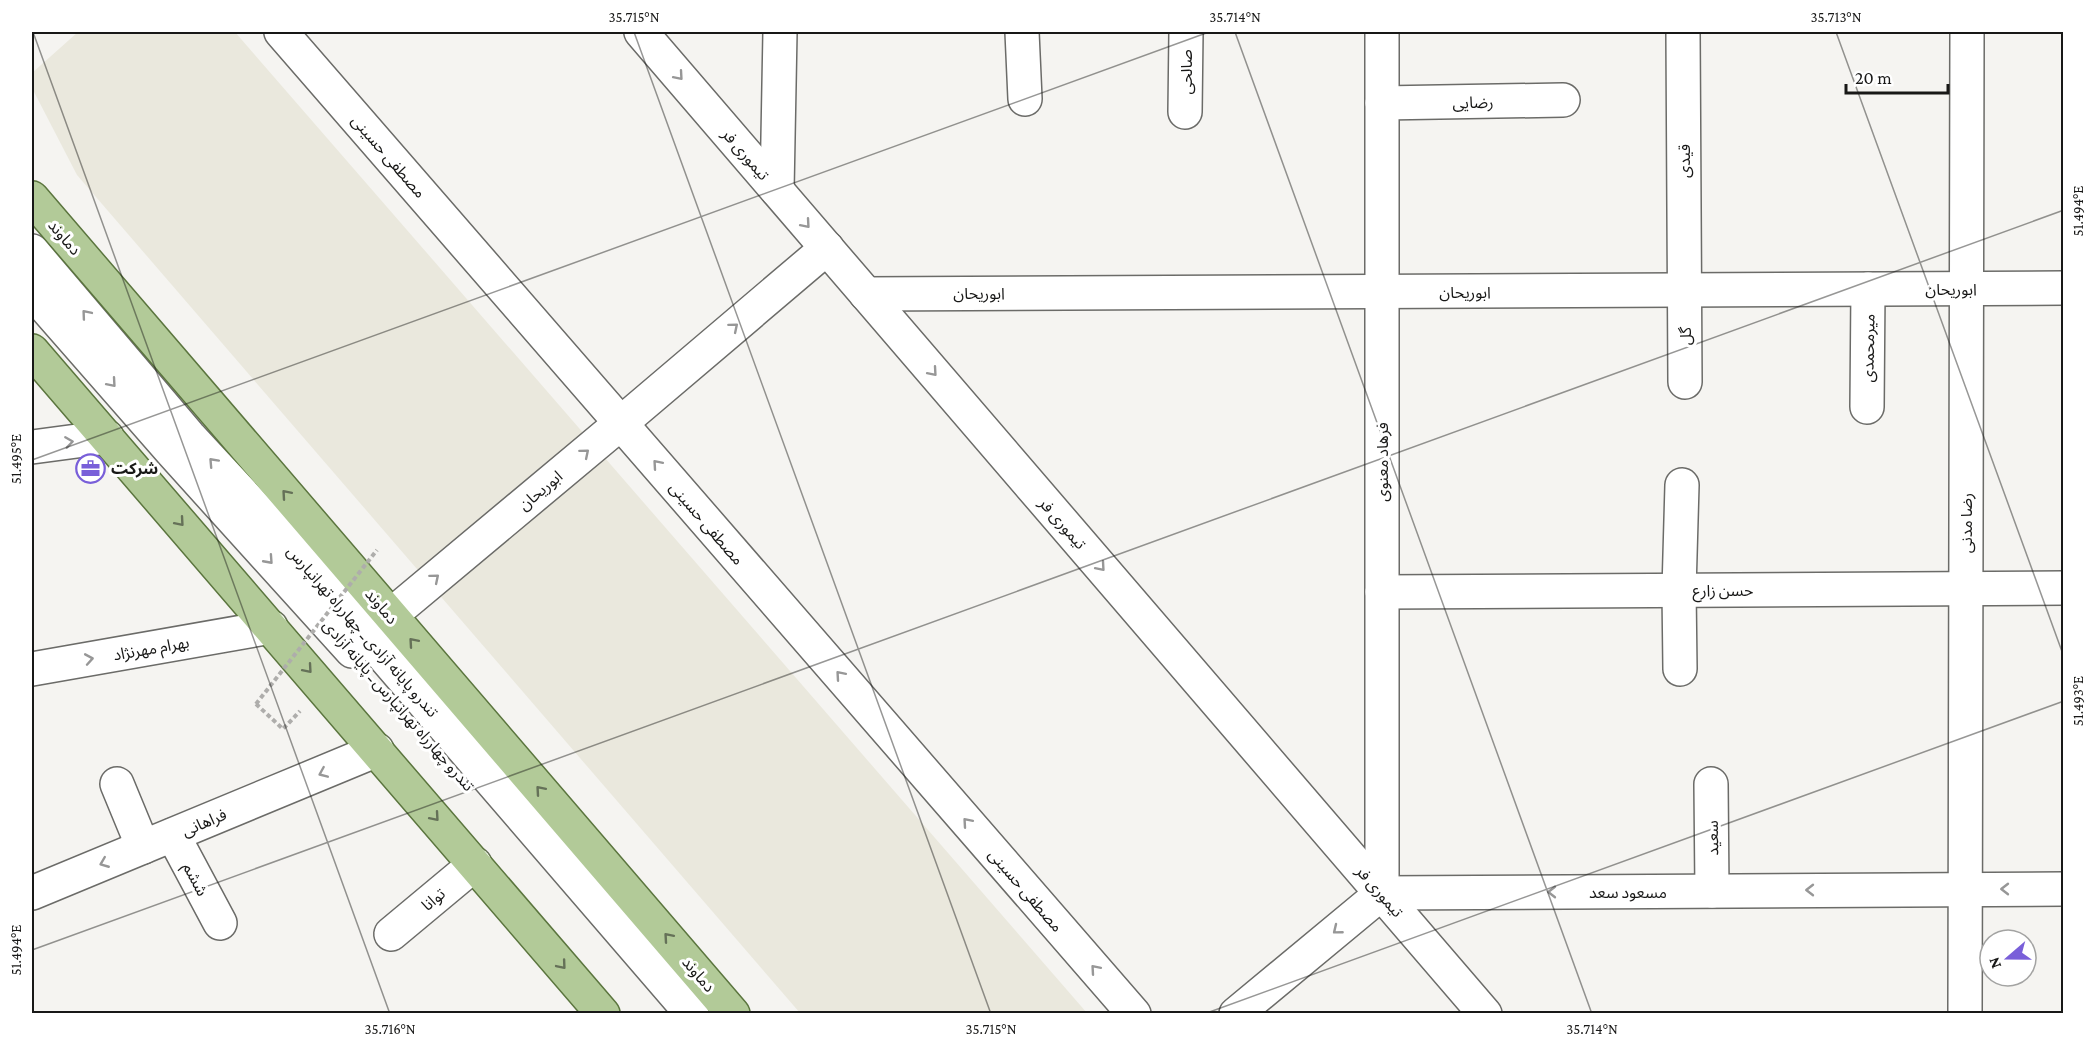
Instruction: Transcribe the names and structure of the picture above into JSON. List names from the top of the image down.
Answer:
{
  "streets": {
    "main road": ["دماوند"],
    "street": [
      "صالحی",
      "رضایی",
      "تیموری فر",
      "مصطفی حسینی",
      "قیدی",
      "ابوریحان",
      "گل",
      "میرمحمدی",
      "فرهاد معنوی",
      "رضا مدنی",
      "حسن زارع",
      "تندرو پایانه آزادی ـ چهارراه تهرانپارس",
      "بهرام مهرنژاد",
      "تندرو چهارراه تهرانپارس ـ پایانه آزادی",
      "فراهانی",
      "سعید",
      "ششم",
      "مسعود سعد",
      "توانا"
    ]
  },
  "crossings": [
    ["رضایی", "فرهاد معنوی"],
    ["تیموری فر", "ابوریحان"],
    ["تیموری فر", "فرهاد معنوی"],
    ["تیموری فر", "مسعود سعد"],
    ["مصطفی حسینی", "ابوریحان"],
    ["قیدی", "ابوریحان"],
    ["قیدی", "گل"],
    ["دماوند", "ابوریحان"],
    ["ابوریحان", "گل"],
    ["ابوریحان", "میرمحمدی"],
    ["ابوریحان", "فرهاد معنوی"],
    ["ابوریحان", "رضا مدنی"],
    ["فرهاد معنوی", "حسن زارع"],
    ["فرهاد معنوی", "مسعود سعد"],
    ["رضا مدنی", "حسن زارع"],
    ["رضا مدنی", "مسعود سعد"],
    ["فراهانی", "ششم"],
    ["سعید", "مسعود سعد"]
  ],
  "one_way": [
    "تیموری فر",
    "مصطفی حسینی",
    "تندرو پایانه آزادی ـ چهارراه تهرانپارس",
    "تندرو چهارراه تهرانپارس ـ پایانه آزادی",
    "فراهانی",
    "مسعود سعد"
  ],
  "places": {
    "office": ["شرکت"]
  },
  "scale_bar": "20 m",
  "north": "left",
  "coordinates": [
    "35.715°N",
    "35.714°N",
    "35.713°N",
    "51.494°E",
    "51.495°E",
    "51.493°E",
    "35.716°N"
  ]
}
